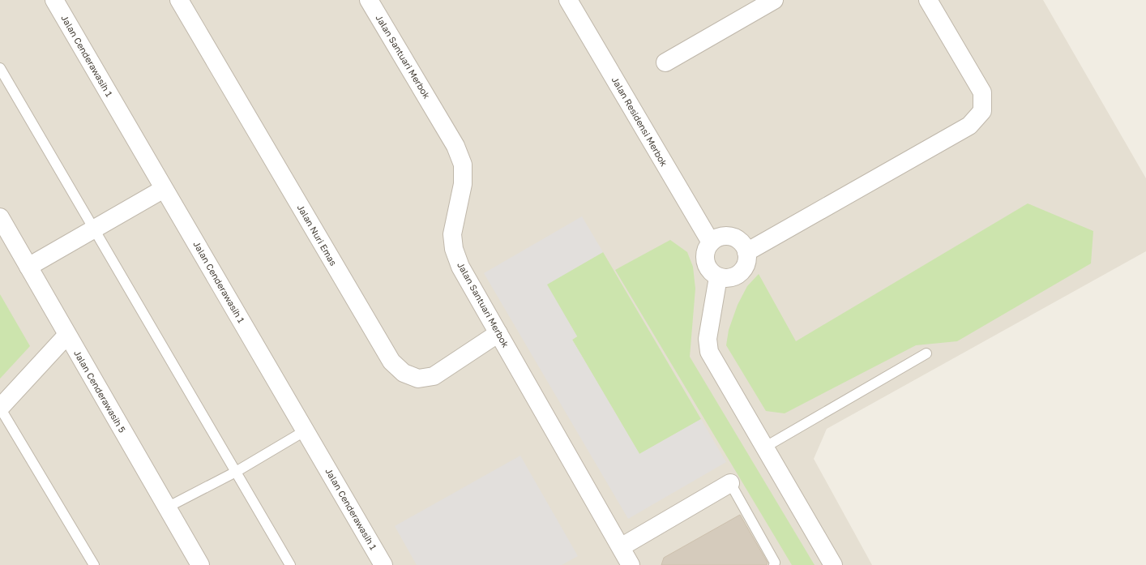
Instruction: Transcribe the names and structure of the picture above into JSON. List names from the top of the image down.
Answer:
{
  "streets": {
    "street": [
      "Jalan Cenderawasih 1",
      "Jalan Santuari Merbok",
      "Jalan Residensi Merbok",
      "Jalan Nuri Emas",
      "Jalan Cenderawasih 5"
    ]
  },
  "crossings": [
    ["Jalan Santuari Merbok", "Jalan Nuri Emas"]
  ]
}
